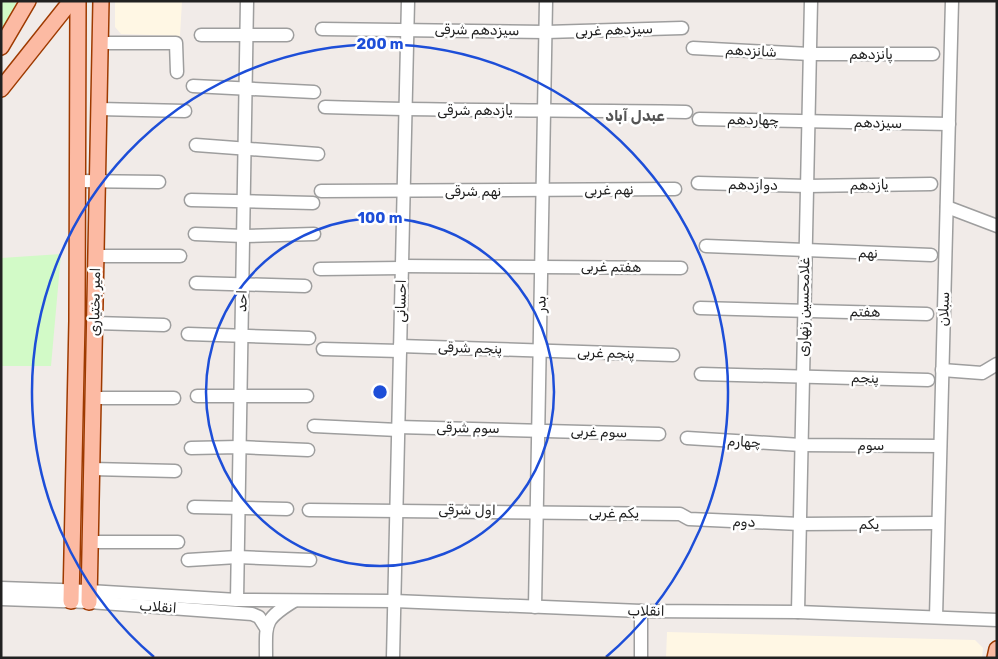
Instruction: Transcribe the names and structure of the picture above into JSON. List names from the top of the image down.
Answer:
{
  "streets": {
    "main road": ["امیر بختیاری"],
    "street": [
      "سیزدهم شرقی",
      "سیزدهم غربی",
      "شانزدهم",
      "پانزدهم",
      "یازدهم شرقی",
      "چهاردهم",
      "سیزدهم",
      "دوازدهم",
      "یازدهم",
      "نهم غربی",
      "نهم شرقی",
      "نهم",
      "هفتم غربی",
      "احد",
      "احسانی",
      "بدر",
      "غلامحسین زنهاری",
      "سبلان",
      "هفتم",
      "پنجم شرقی",
      "پنجم غربی",
      "پنجم",
      "سوم شرقی",
      "سوم غربی",
      "چهارم",
      "سوم",
      "اول شرقی",
      "یکم غربی",
      "دوم",
      "یکم",
      "انقلاب"
    ]
  },
  "crossings": [
    ["سیزدهم شرقی", "سیزدهم غربی"],
    ["سیزدهم شرقی", "احسانی"],
    ["سیزدهم شرقی", "بدر"],
    ["سیزدهم غربی", "بدر"],
    ["شانزدهم", "پانزدهم"],
    ["شانزدهم", "غلامحسین زنهاری"],
    ["پانزدهم", "غلامحسین زنهاری"],
    ["یازدهم شرقی", "احسانی"],
    ["یازدهم شرقی", "بدر"],
    ["چهاردهم", "سیزدهم"],
    ["چهاردهم", "غلامحسین زنهاری"],
    ["سیزدهم", "غلامحسین زنهاری"],
    ["سیزدهم", "سبلان"],
    ["دوازدهم", "یازدهم"],
    ["دوازدهم", "غلامحسین زنهاری"],
    ["یازدهم", "غلامحسین زنهاری"],
    ["نهم غربی", "نهم شرقی"],
    ["نهم غربی", "بدر"],
    ["نهم شرقی", "احسانی"],
    ["نهم شرقی", "بدر"],
    ["نهم", "غلامحسین زنهاری"],
    ["هفتم غربی", "احسانی"],
    ["هفتم غربی", "بدر"],
    ["احد", "انقلاب"],
    ["احسانی", "پنجم شرقی"],
    ["احسانی", "سوم شرقی"],
    ["احسانی", "اول شرقی"],
    ["احسانی", "انقلاب"],
    ["امیر بختیاری", "انقلاب"],
    ["بدر", "پنجم شرقی"],
    ["بدر", "پنجم غربی"],
    ["بدر", "سوم شرقی"],
    ["بدر", "سوم غربی"],
    ["بدر", "اول شرقی"],
    ["بدر", "یکم غربی"],
    ["بدر", "انقلاب"],
    ["غلامحسین زنهاری", "هفتم"],
    ["غلامحسین زنهاری", "پنجم"],
    ["غلامحسین زنهاری", "چهارم"],
    ["غلامحسین زنهاری", "سوم"],
    ["غلامحسین زنهاری", "دوم"],
    ["غلامحسین زنهاری", "یکم"],
    ["غلامحسین زنهاری", "انقلاب"],
    ["سبلان", "سوم"],
    ["سبلان", "یکم"],
    ["سبلان", "انقلاب"],
    ["پنجم شرقی", "پنجم غربی"],
    ["سوم شرقی", "سوم غربی"],
    ["چهارم", "سوم"],
    ["اول شرقی", "یکم غربی"],
    ["یکم غربی", "دوم"],
    ["دوم", "یکم"]
  ],
  "districts": ["عبدل آباد"],
  "rings": ["200 m", "100 m"]
}
